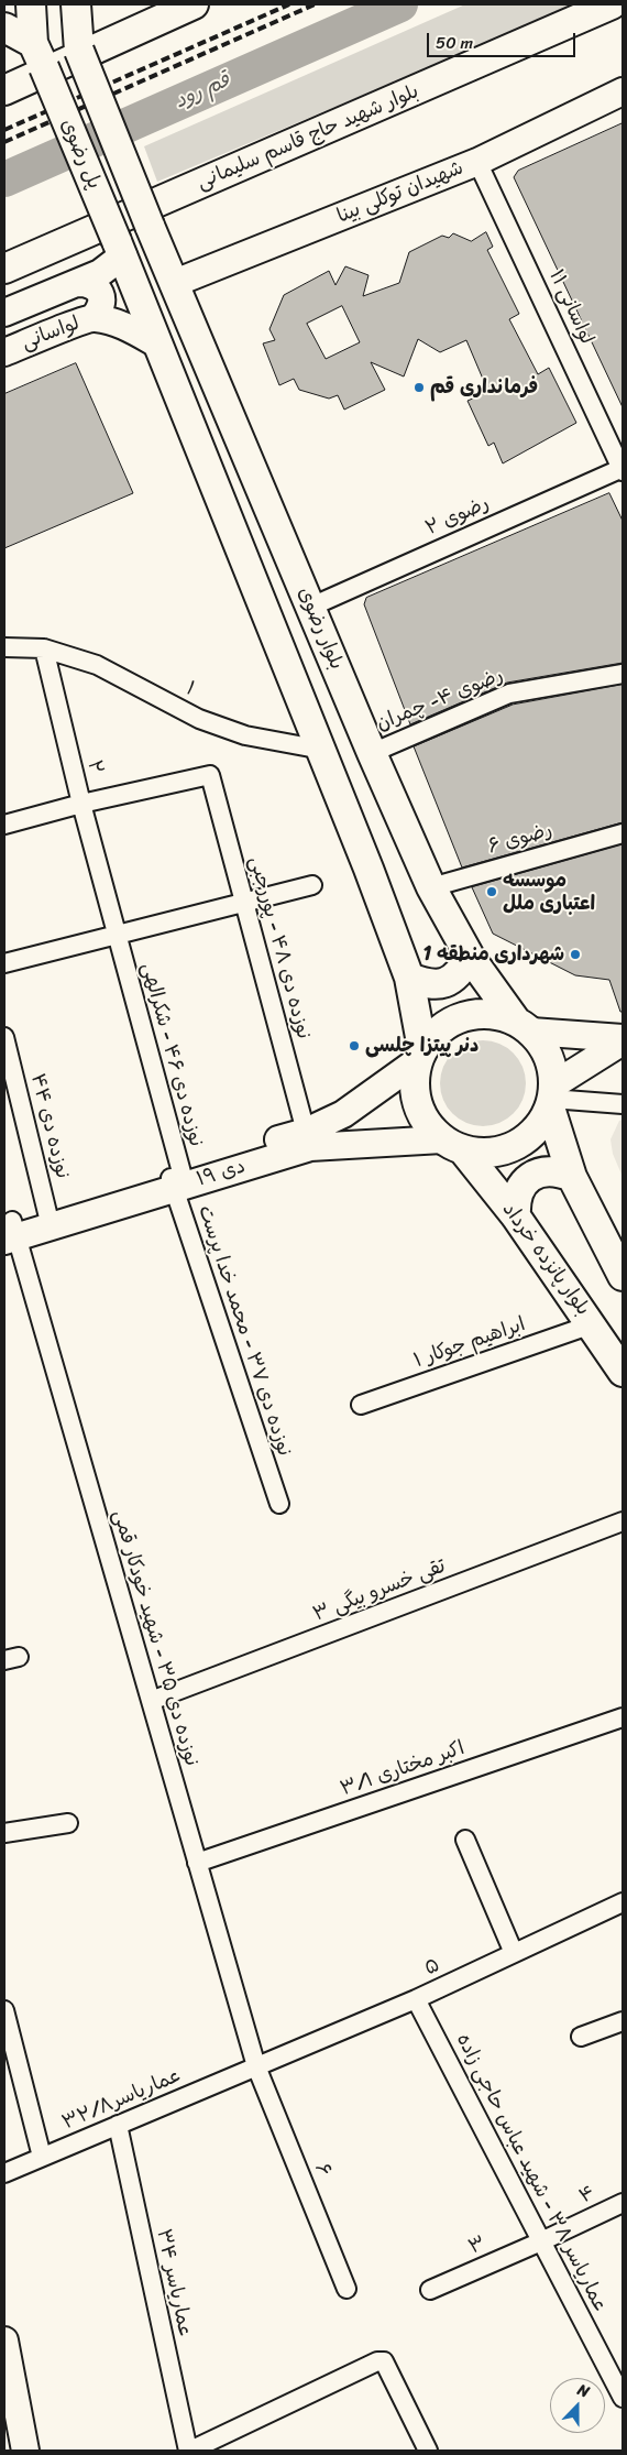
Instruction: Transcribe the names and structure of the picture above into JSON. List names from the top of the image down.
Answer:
{
  "streets": {
    "main road": [
      "بلوار شهید حاج قاسم سلیمانی",
      "پل رضوی",
      "شهیدان توکلی بینا",
      "لواسانی",
      "بلوار رضوی",
      "۱۹ دی",
      "بلوار پانزده خرداد"
    ],
    "street": [
      "لواسانی ۱۱",
      "رضوی ۲",
      "۱",
      "رضوی ۴- چمران",
      "۲",
      "رضوی ۶",
      "نوزده دی ۴۸ - پوررجبی",
      "نوزده دی ۴۶ - شکرالهی",
      "نوزده دی ۴۴",
      "نوزده دی ۳۷ - محمد خدا پرست",
      "۱ ابراهیم جوکار",
      "۳ تقی خسرو بیگی",
      "نوزده دی ۳۵ - شهید خودکار قمی",
      "۳/۱ اکبر مختاری",
      "۵",
      "عماریاسر۳۲/۸",
      "۶",
      "عماریاسر ۳۸ - شهید عباس حاجی زاده",
      "۴",
      "۳",
      "عماریاسر ۳۴"
    ]
  },
  "crossings": [
    ["پل رضوی", "لواسانی"],
    ["پل رضوی", "بلوار رضوی"],
    ["شهیدان توکلی بینا", "لواسانی ۱۱"],
    ["شهیدان توکلی بینا", "بلوار رضوی"],
    ["لواسانی ۱۱", "رضوی ۲"],
    ["رضوی ۲", "بلوار رضوی"],
    ["بلوار رضوی", "رضوی ۴- چمران"],
    ["بلوار رضوی", "رضوی ۶"],
    ["بلوار رضوی", "۱۹ دی"],
    ["بلوار رضوی", "بلوار پانزده خرداد"],
    ["۱", "۲"],
    ["۲", "نوزده دی ۴۸ - پوررجبی"],
    ["۲", "نوزده دی ۴۶ - شکرالهی"],
    ["نوزده دی ۴۸ - پوررجبی", "۱۹ دی"],
    ["نوزده دی ۴۶ - شکرالهی", "۱۹ دی"],
    ["نوزده دی ۴۶ - شکرالهی", "نوزده دی ۳۷ - محمد خدا پرست"],
    ["نوزده دی ۴۴", "۱۹ دی"],
    ["۱۹ دی", "بلوار پانزده خرداد"],
    ["۱۹ دی", "نوزده دی ۳۷ - محمد خدا پرست"],
    ["۱۹ دی", "نوزده دی ۳۵ - شهید خودکار قمی"],
    ["بلوار پانزده خرداد", "۱ ابراهیم جوکار"],
    ["۳ تقی خسرو بیگی", "نوزده دی ۳۵ - شهید خودکار قمی"],
    ["نوزده دی ۳۵ - شهید خودکار قمی", "۳/۱ اکبر مختاری"],
    ["نوزده دی ۳۵ - شهید خودکار قمی", "۵"],
    ["نوزده دی ۳۵ - شهید خودکار قمی", "عماریاسر۳۲/۸"],
    ["نوزده دی ۳۵ - شهید خودکار قمی", "۶"],
    ["۵", "عماریاسر۳۲/۸"],
    ["۵", "۶"],
    ["۵", "عماریاسر ۳۸ - شهید عباس حاجی زاده"],
    ["عماریاسر۳۲/۸", "۶"],
    ["عماریاسر۳۲/۸", "عماریاسر ۳۴"],
    ["عماریاسر ۳۸ - شهید عباس حاجی زاده", "۴"],
    ["عماریاسر ۳۸ - شهید عباس حاجی زاده", "۳"],
    ["۴", "۳"]
  ],
  "water": ["قم رود"],
  "places": [
    "فرمانداری قم",
    "موسسه اعتباری ملل",
    "شهرداری منطقه 1",
    "دنر پیتزا چلسی"
  ],
  "scale_bar": "50 m",
  "north": "top"
}
